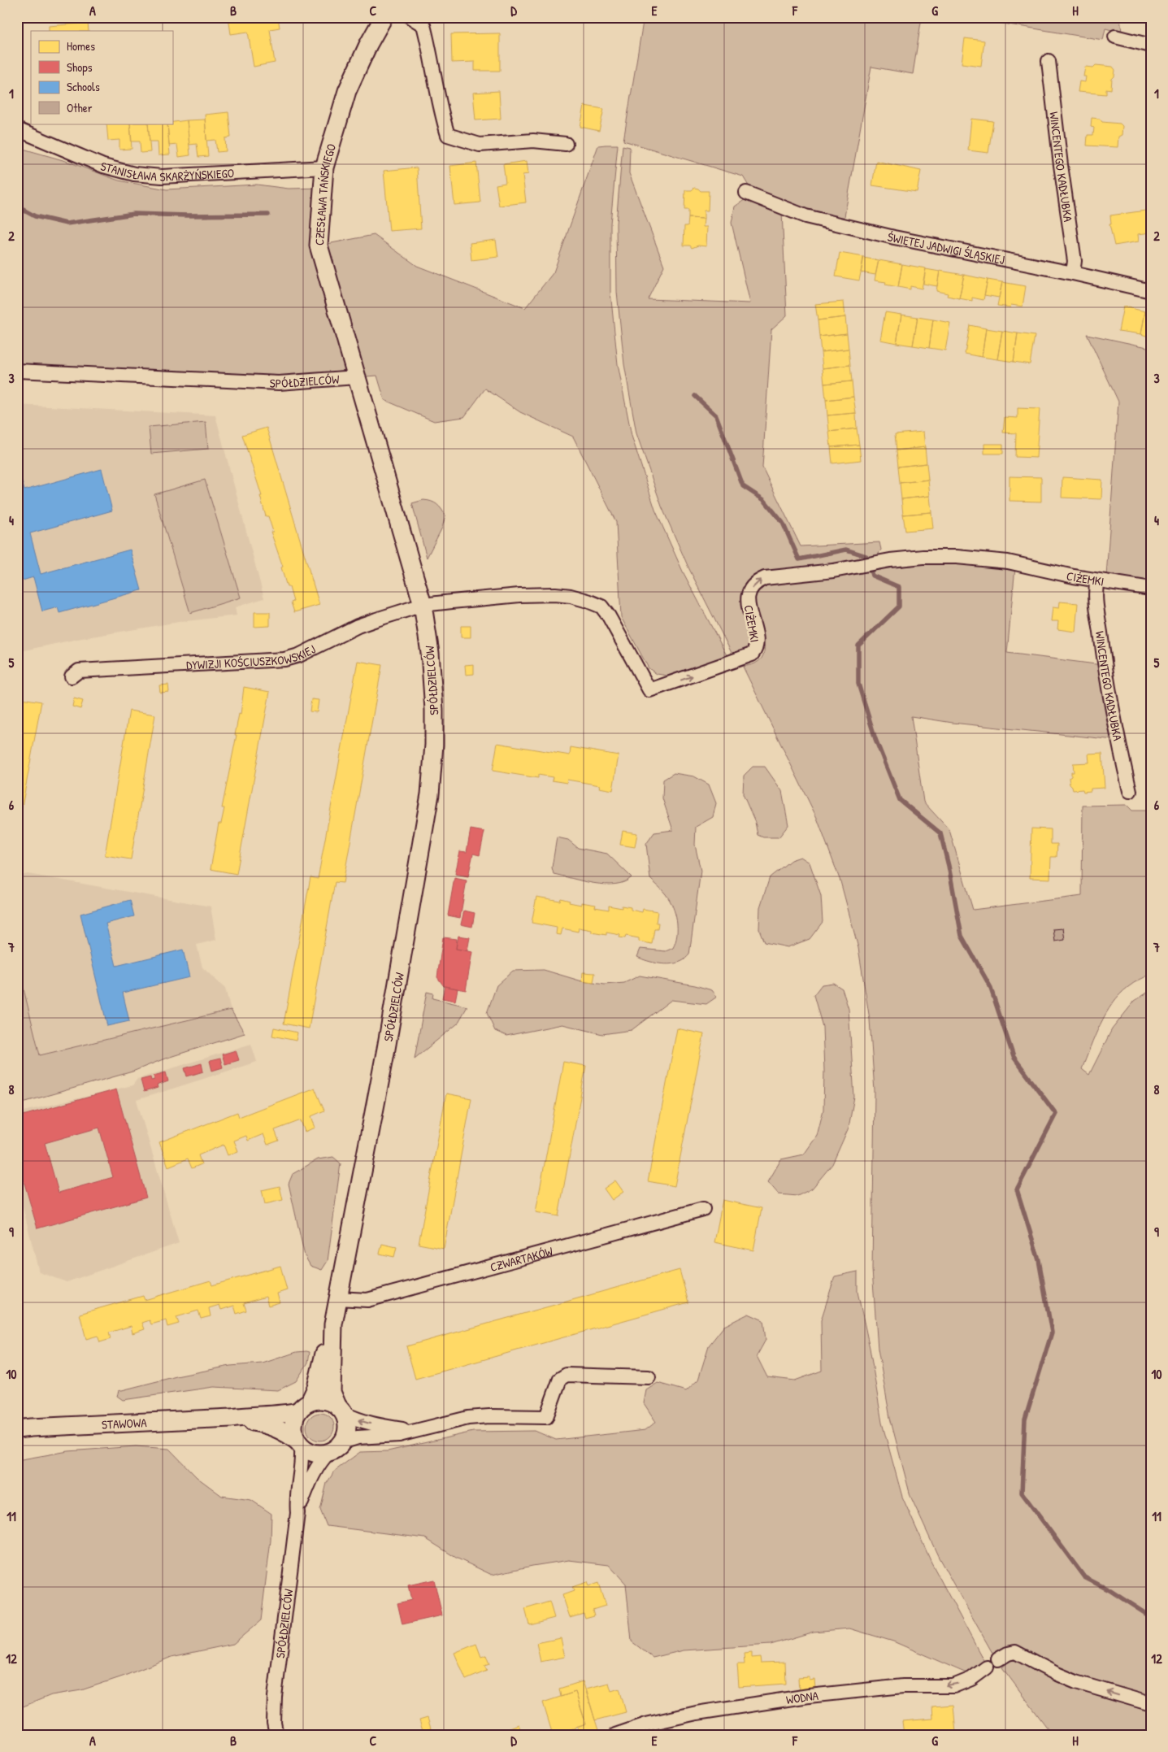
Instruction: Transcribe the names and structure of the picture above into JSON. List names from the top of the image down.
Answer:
{
  "streets": {
    "street": [
      "STANISŁAWA SKARŻYŃSKIEGO",
      "WINCENTEGO KADŁUBKA",
      "CZESŁAWA TAŃSKIEGO",
      "ŚWIĘTEJ JADWIGI ŚLĄSKIEJ",
      "SPÓŁDZIELCÓW",
      "CIŻEMKI",
      "DYWIZJI KOŚCIUSZKOWSKIEJ",
      "CZWARTAKÓW",
      "STAWOWA",
      "WODNA"
    ]
  },
  "crossings": [
    ["STANISŁAWA SKARŻYŃSKIEGO", "CZESŁAWA TAŃSKIEGO"],
    ["WINCENTEGO KADŁUBKA", "ŚWIĘTEJ JADWIGI ŚLĄSKIEJ"],
    ["WINCENTEGO KADŁUBKA", "CIŻEMKI"],
    ["CZESŁAWA TAŃSKIEGO", "SPÓŁDZIELCÓW"],
    ["SPÓŁDZIELCÓW", "CIŻEMKI"],
    ["SPÓŁDZIELCÓW", "DYWIZJI KOŚCIUSZKOWSKIEJ"],
    ["SPÓŁDZIELCÓW", "CZWARTAKÓW"],
    ["SPÓŁDZIELCÓW", "STAWOWA"],
    ["CIŻEMKI", "DYWIZJI KOŚCIUSZKOWSKIEJ"]
  ],
  "one_way": ["CIŻEMKI", "WODNA"],
  "legend": [
    "Homes",
    "Shops",
    "Schools",
    "Other"
  ],
  "grid": {
    "columns": [
      "A",
      "B",
      "C",
      "D",
      "E",
      "F",
      "G",
      "H"
    ],
    "rows": [
      "1",
      "2",
      "3",
      "4",
      "5",
      "6",
      "7",
      "8",
      "9",
      "10",
      "11",
      "12"
    ]
  }
}
